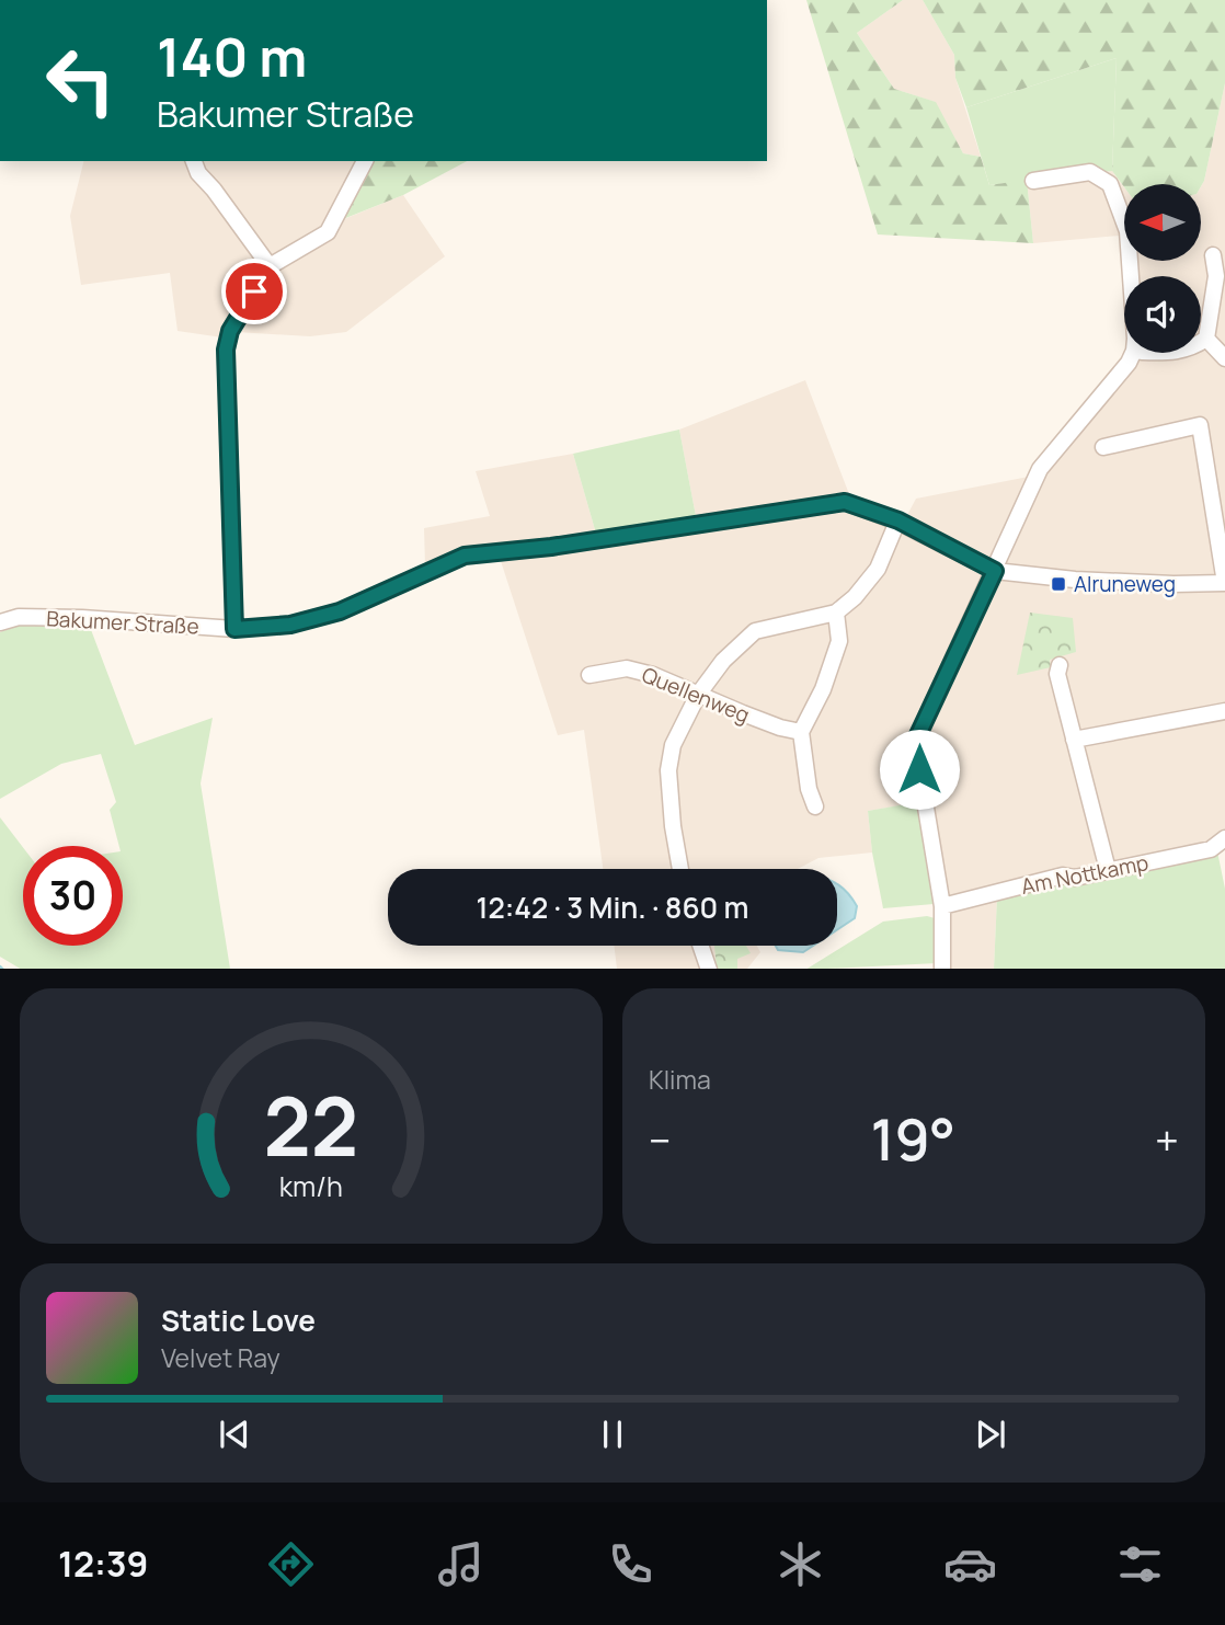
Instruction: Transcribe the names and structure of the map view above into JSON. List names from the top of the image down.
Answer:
{
  "streets": {
    "street": ["Bakumer Straße", "Quellenweg", "Am Nottkamp"]
  },
  "places": {
    "transit": ["Alruneweg"]
  },
  "north": "left",
  "page": {
    "turn": ["140 m", "Bakumer Straße"],
    "limit": "30",
    "trip": "12:42 · 3 Min. · 860 m",
    "tile": "Klima",
    "heat": ["−", "19°", "+"],
    "song": ["Static Love", "Velvet Ray"],
    "tabs": "12:39",
    "gauge": ["22", "km/h"]
  }
}
